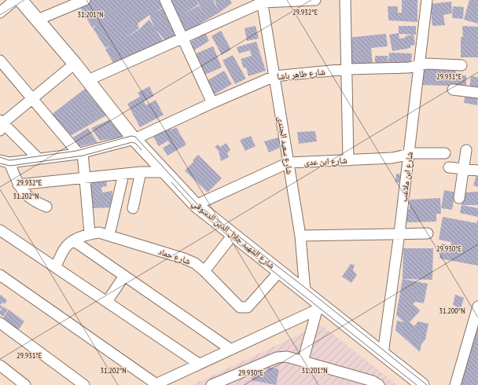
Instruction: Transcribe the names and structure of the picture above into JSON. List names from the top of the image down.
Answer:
{
  "streets": {
    "main road": ["شارع الشهيد جلال الدين الدسوقي"],
    "street": [
      "شارع طاهر باشا",
      "شارع سعيد الجندى",
      "شارع ابن عدى",
      "شارع ابن ملاعب",
      "شارع حماد"
    ]
  },
  "crossings": [
    ["شارع طاهر باشا", "شارع سعيد الجندى"],
    ["شارع طاهر باشا", "شارع ابن ملاعب"],
    ["شارع طاهر باشا", "شارع الشهيد جلال الدين الدسوقي"],
    ["شارع سعيد الجندى", "شارع ابن عدى"],
    ["شارع سعيد الجندى", "شارع الشهيد جلال الدين الدسوقي"],
    ["شارع ابن عدى", "شارع ابن ملاعب"],
    ["شارع ابن عدى", "شارع الشهيد جلال الدين الدسوقي"],
    ["شارع ابن ملاعب", "شارع الشهيد جلال الدين الدسوقي"],
    ["شارع الشهيد جلال الدين الدسوقي", "شارع حماد"]
  ],
  "coordinates": [
    "29.932°E",
    "31.201°N",
    "29.931°E",
    "31.202°N",
    "29.930°E",
    "31.200°N"
  ]
}
